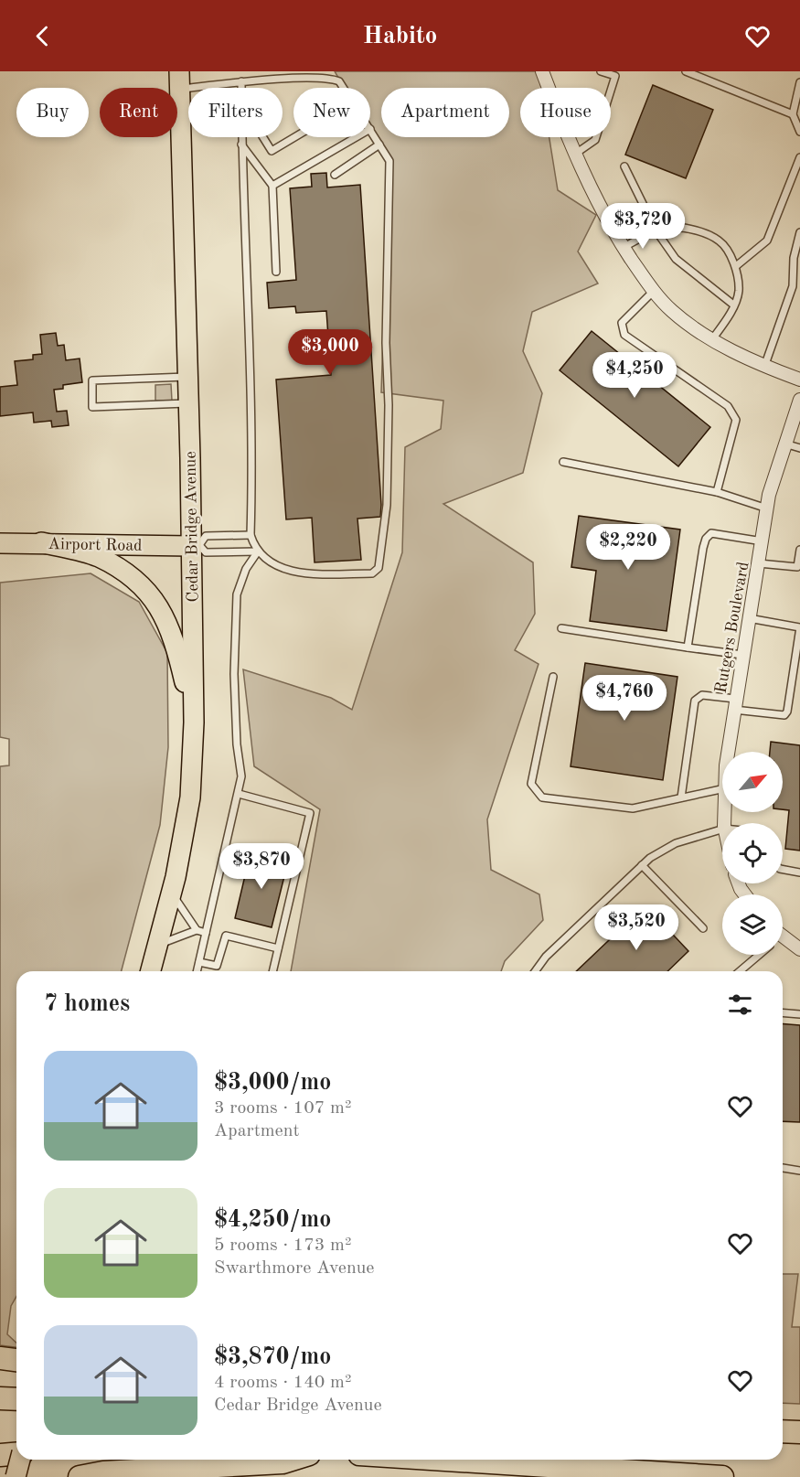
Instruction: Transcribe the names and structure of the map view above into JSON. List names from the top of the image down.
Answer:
{
  "streets": {
    "main road": ["Cedar Bridge Avenue", "Airport Road"],
    "street": ["Rutgers Boulevard"]
  },
  "crossings": [
    ["Cedar Bridge Avenue", "Airport Road"]
  ],
  "north": "top right",
  "page": {
    "header": "Habito",
    "chip": [
      "Buy",
      "Rent",
      "Filters",
      "New",
      "Apartment",
      "House"
    ],
    "price": [
      "$3,720",
      "$3,000",
      "$4,250",
      "$2,220",
      "$4,760",
      "$3,870",
      "$3,520"
    ],
    "heading": "7 homes",
    "list": [
      {
        "name": "$3,000/mo",
        "note": "3 rooms · 107 m² · Apartment"
      },
      {
        "name": "$4,250/mo",
        "note": "5 rooms · 173 m² · Swarthmore Avenue"
      },
      {
        "name": "$3,870/mo",
        "note": "4 rooms · 140 m² · Cedar Bridge Avenue"
      }
    ]
  }
}
